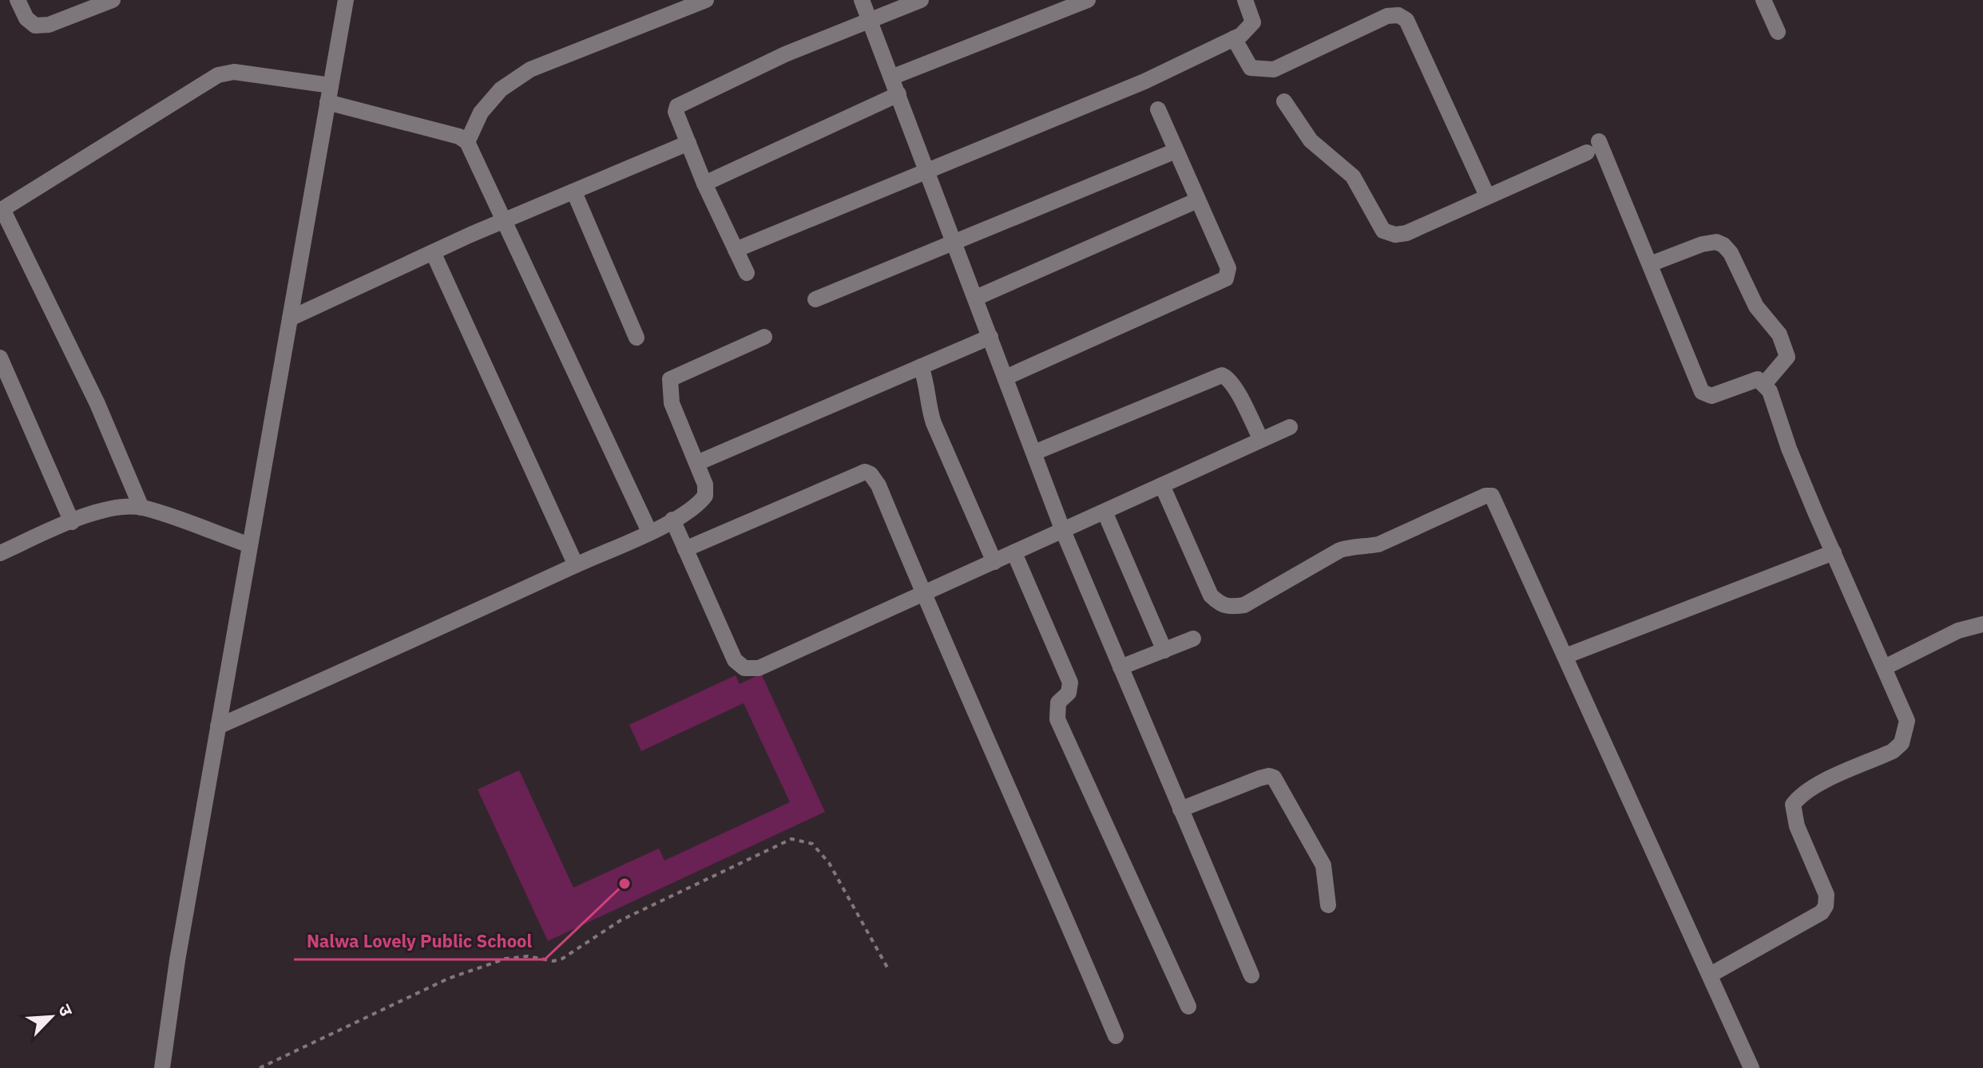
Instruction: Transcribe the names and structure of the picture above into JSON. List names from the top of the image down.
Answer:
{
  "places": ["Nalwa Lovely Public School"],
  "north": "top right"
}
